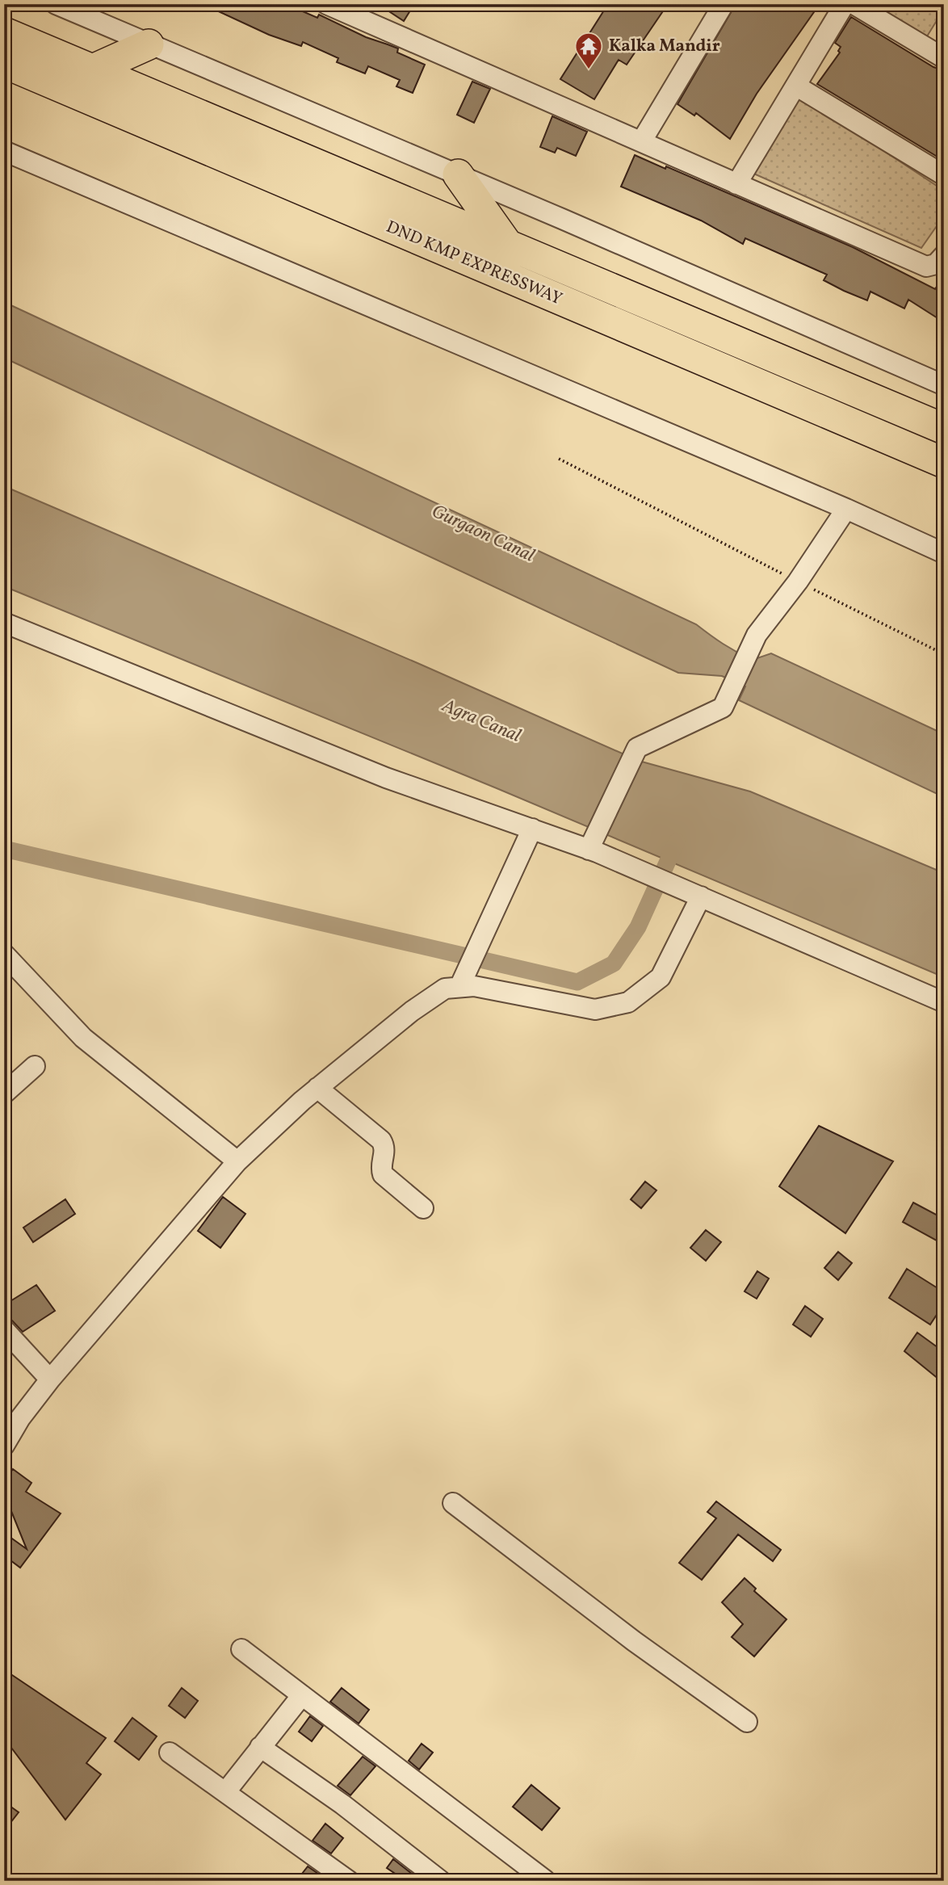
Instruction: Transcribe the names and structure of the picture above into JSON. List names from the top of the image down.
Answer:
{
  "streets": {
    "highway": ["DND KMP EXPRESSWAY"]
  },
  "water": ["Gurgaon Canal", "Agra Canal"],
  "places": {
    "temple": ["Kalka Mandir"]
  }
}
